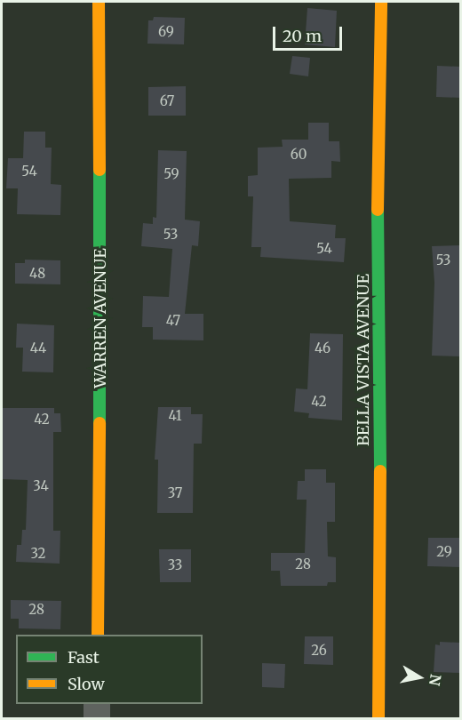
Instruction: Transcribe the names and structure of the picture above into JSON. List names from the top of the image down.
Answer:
{
  "streets": {
    "street": ["WARREN AVENUE", "BELLA VISTA AVENUE"]
  },
  "house_numbers": [
    "69",
    "67",
    "60",
    "54",
    "59",
    "53",
    "54",
    "53",
    "48",
    "47",
    "44",
    "46",
    "42",
    "41",
    "42",
    "34",
    "37",
    "29",
    "32",
    "28",
    "33",
    "28",
    "26"
  ],
  "legend": ["Fast", "Slow"],
  "scale_bar": "20 m",
  "north": "right"
}
